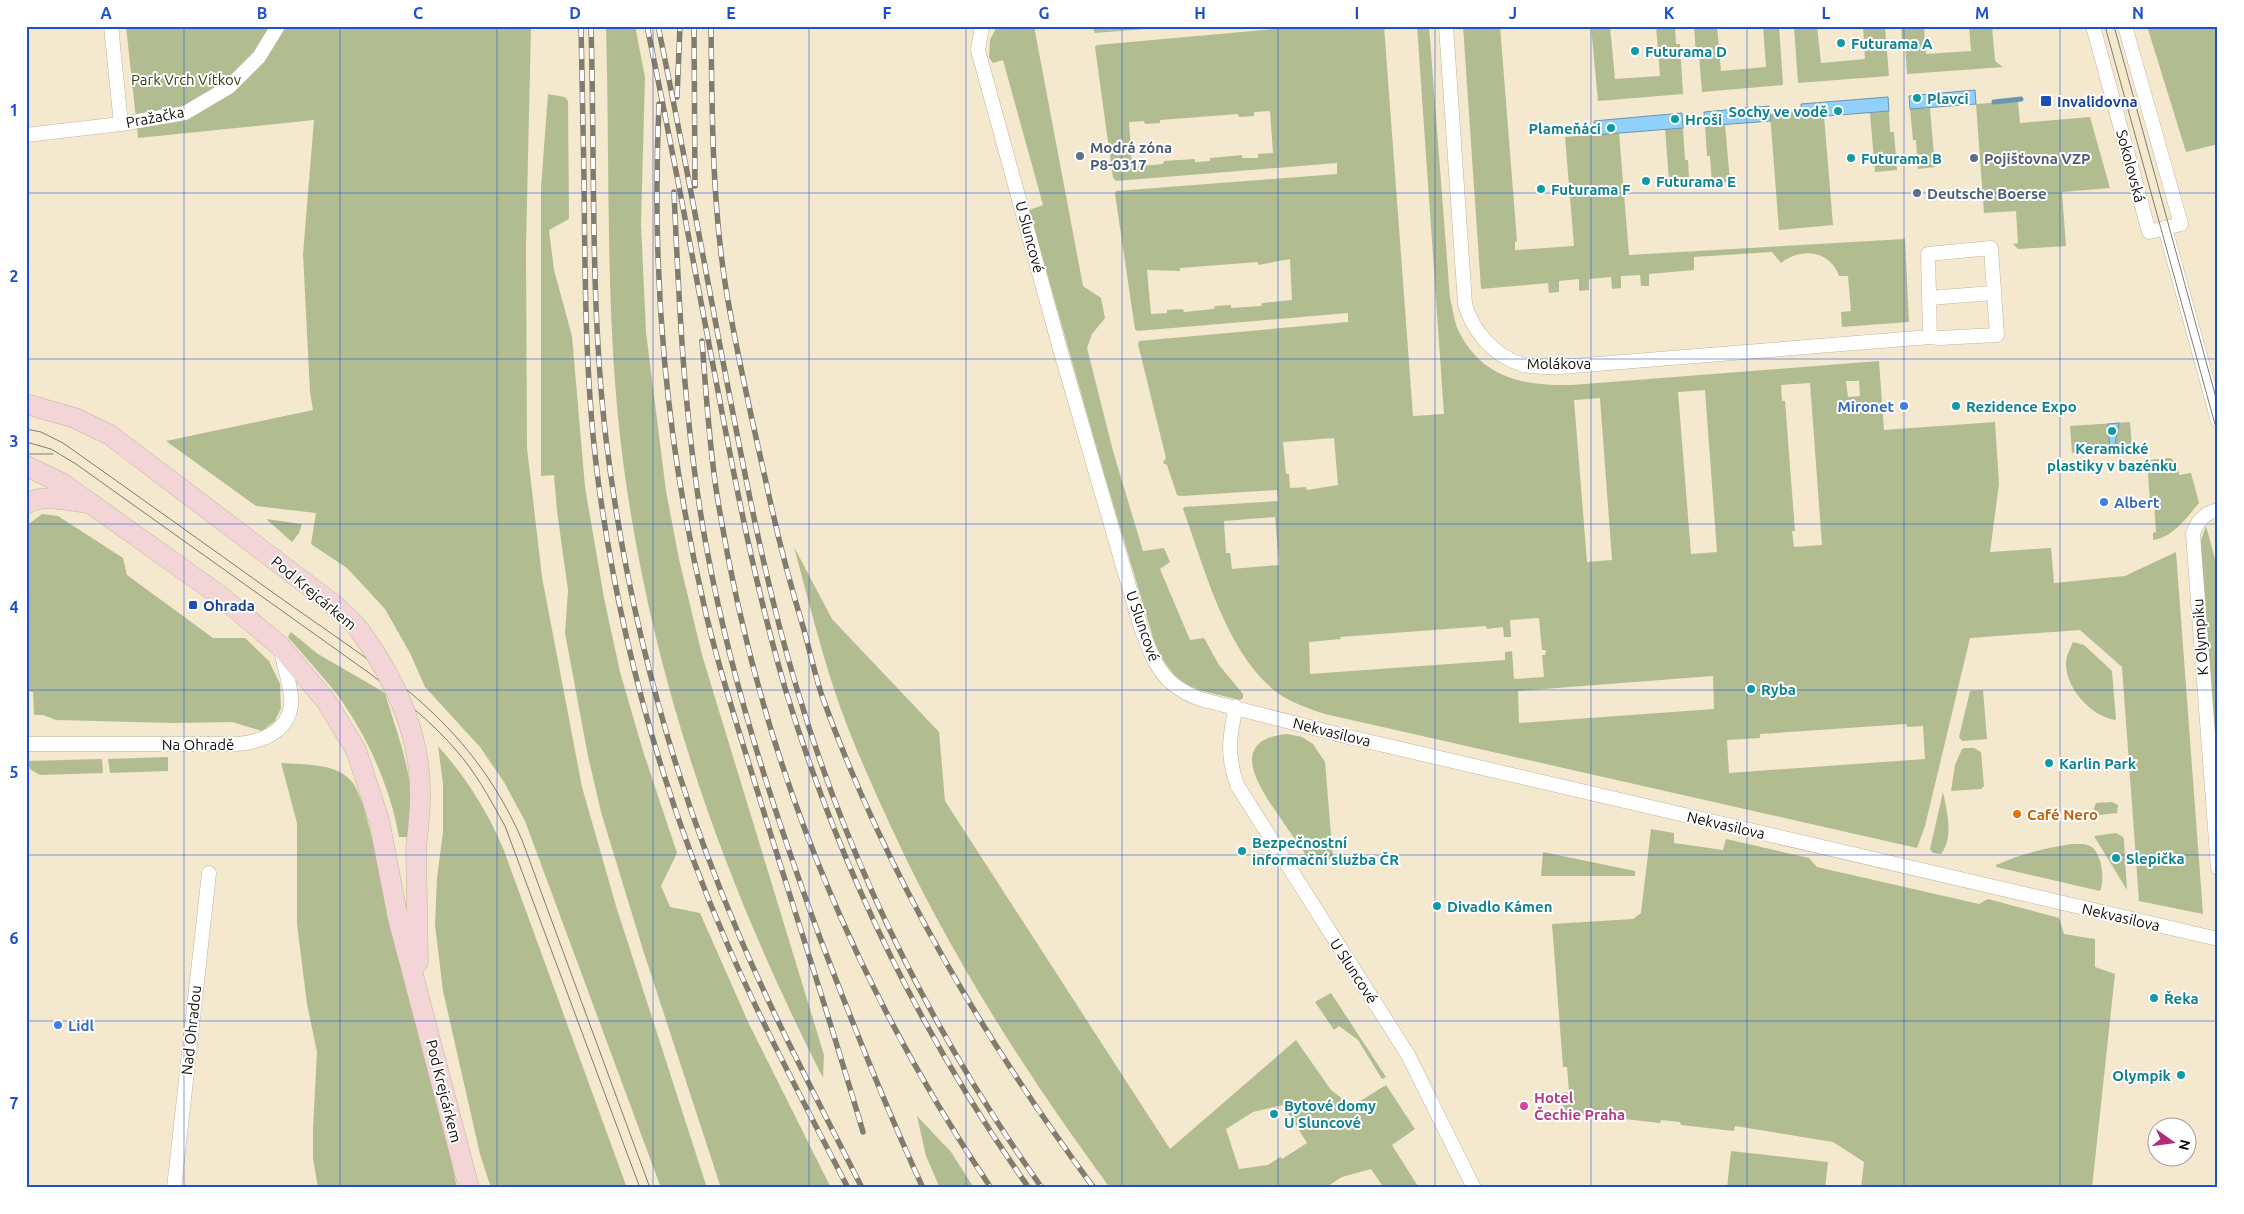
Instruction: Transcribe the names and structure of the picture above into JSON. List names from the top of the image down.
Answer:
{
  "streets": {
    "main road": ["Pod Krejcárkem"],
    "street": [
      "Pražačka",
      "Sokolovská",
      "U Sluncové",
      "Molákova",
      "K Olympiku",
      "Nekvasilova",
      "Na Ohradě",
      "Nad Ohradou"
    ]
  },
  "crossings": [
    ["U Sluncové", "Nekvasilova"],
    ["Pod Krejcárkem", "Na Ohradě"]
  ],
  "parks": ["Park Vrch Vítkov"],
  "places": {
    "other": [
      "Futurama A",
      "Futurama D",
      "Plavci",
      "Sochy ve vodě",
      "Hroši",
      "Plameňáci",
      "Modrá zóna P8-0317",
      "Futurama B",
      "Pojišťovna VZP",
      "Futurama E",
      "Futurama F",
      "Deutsche Boerse",
      "Mironet",
      "Rezidence Expo",
      "Keramické plastiky v bazénku",
      "Albert",
      "Ryba",
      "Karlin Park",
      "Café Nero",
      "Bezpečnostní informační služba ČR",
      "Slepička",
      "Divadlo Kámen",
      "Řeka",
      "Lidl",
      "Olympik",
      "Hotel Čechie Praha",
      "Bytové domy U Sluncové"
    ],
    "transit": ["Invalidovna", "Ohrada"]
  },
  "north": "right",
  "grid": {
    "columns": [
      "A",
      "B",
      "C",
      "D",
      "E",
      "F",
      "G",
      "H",
      "I",
      "J",
      "K",
      "L",
      "M",
      "N"
    ],
    "rows": [
      "1",
      "2",
      "3",
      "4",
      "5",
      "6",
      "7"
    ]
  }
}
